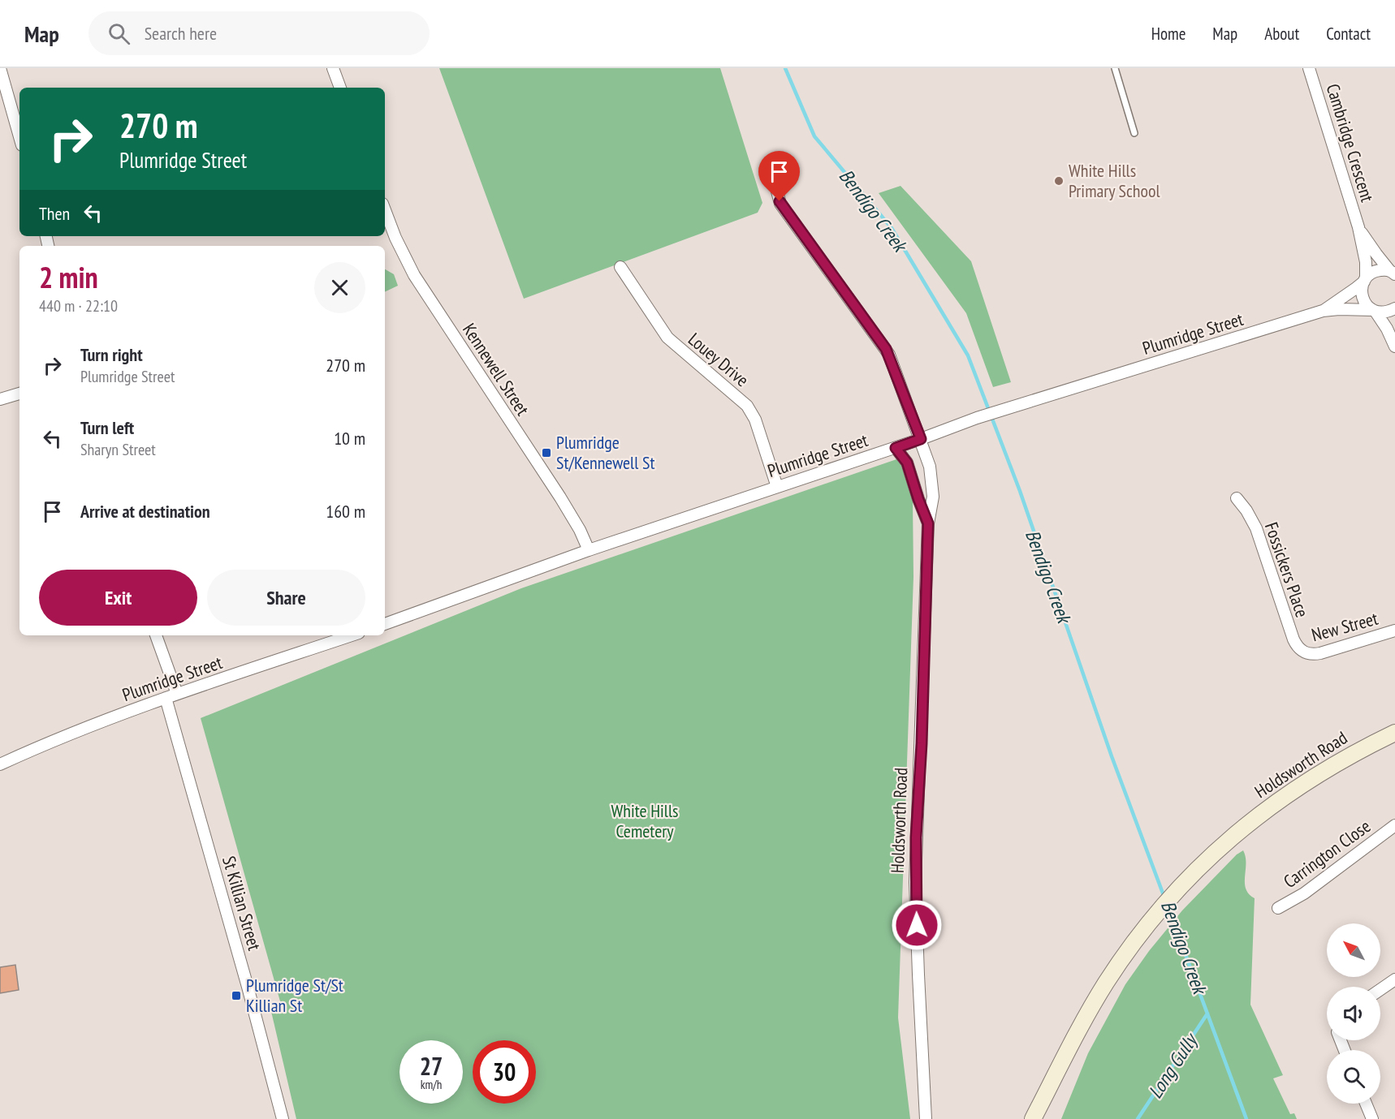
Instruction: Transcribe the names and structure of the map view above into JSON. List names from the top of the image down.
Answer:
{
  "streets": {
    "main road": ["Holdsworth Road"],
    "street": [
      "Cambridge Crescent",
      "Plumridge Street",
      "Louey Drive",
      "Kennewell Street",
      "Fossickers Place",
      "New Street",
      "Carrington Close",
      "St Killian Street"
    ]
  },
  "crossings": [
    ["Cambridge Crescent", "Plumridge Street"],
    ["Plumridge Street", "Louey Drive"],
    ["Plumridge Street", "Kennewell Street"],
    ["Plumridge Street", "Holdsworth Road"],
    ["Plumridge Street", "St Killian Street"],
    ["Fossickers Place", "New Street"]
  ],
  "water": ["Bendigo Creek", "Long Gully"],
  "parks": ["White Hills Cemetery"],
  "places": {
    "other": ["White Hills Primary School"],
    "transit": ["Plumridge St/Kennewell St", "Plumridge St/St Killian St"]
  },
  "north": "top left",
  "page": {
    "header": "Map",
    "search": "Search here",
    "nav": [
      "Home",
      "Map",
      "About",
      "Contact"
    ],
    "turn": ["270 m", "Plumridge Street"],
    "then": "Then",
    "heading": ["2 min", "440 m · 22:10"],
    "list": [
      {
        "name": "Turn right",
        "note": "Plumridge Street",
        "value": "270 m"
      },
      {
        "name": "Turn left",
        "note": "Sharyn Street",
        "value": "10 m"
      },
      {
        "name": "Arrive at destination",
        "value": "160 m"
      }
    ],
    "buttons": ["Exit", "Share"],
    "speed": "27 km/h",
    "limit": "30"
  }
}
